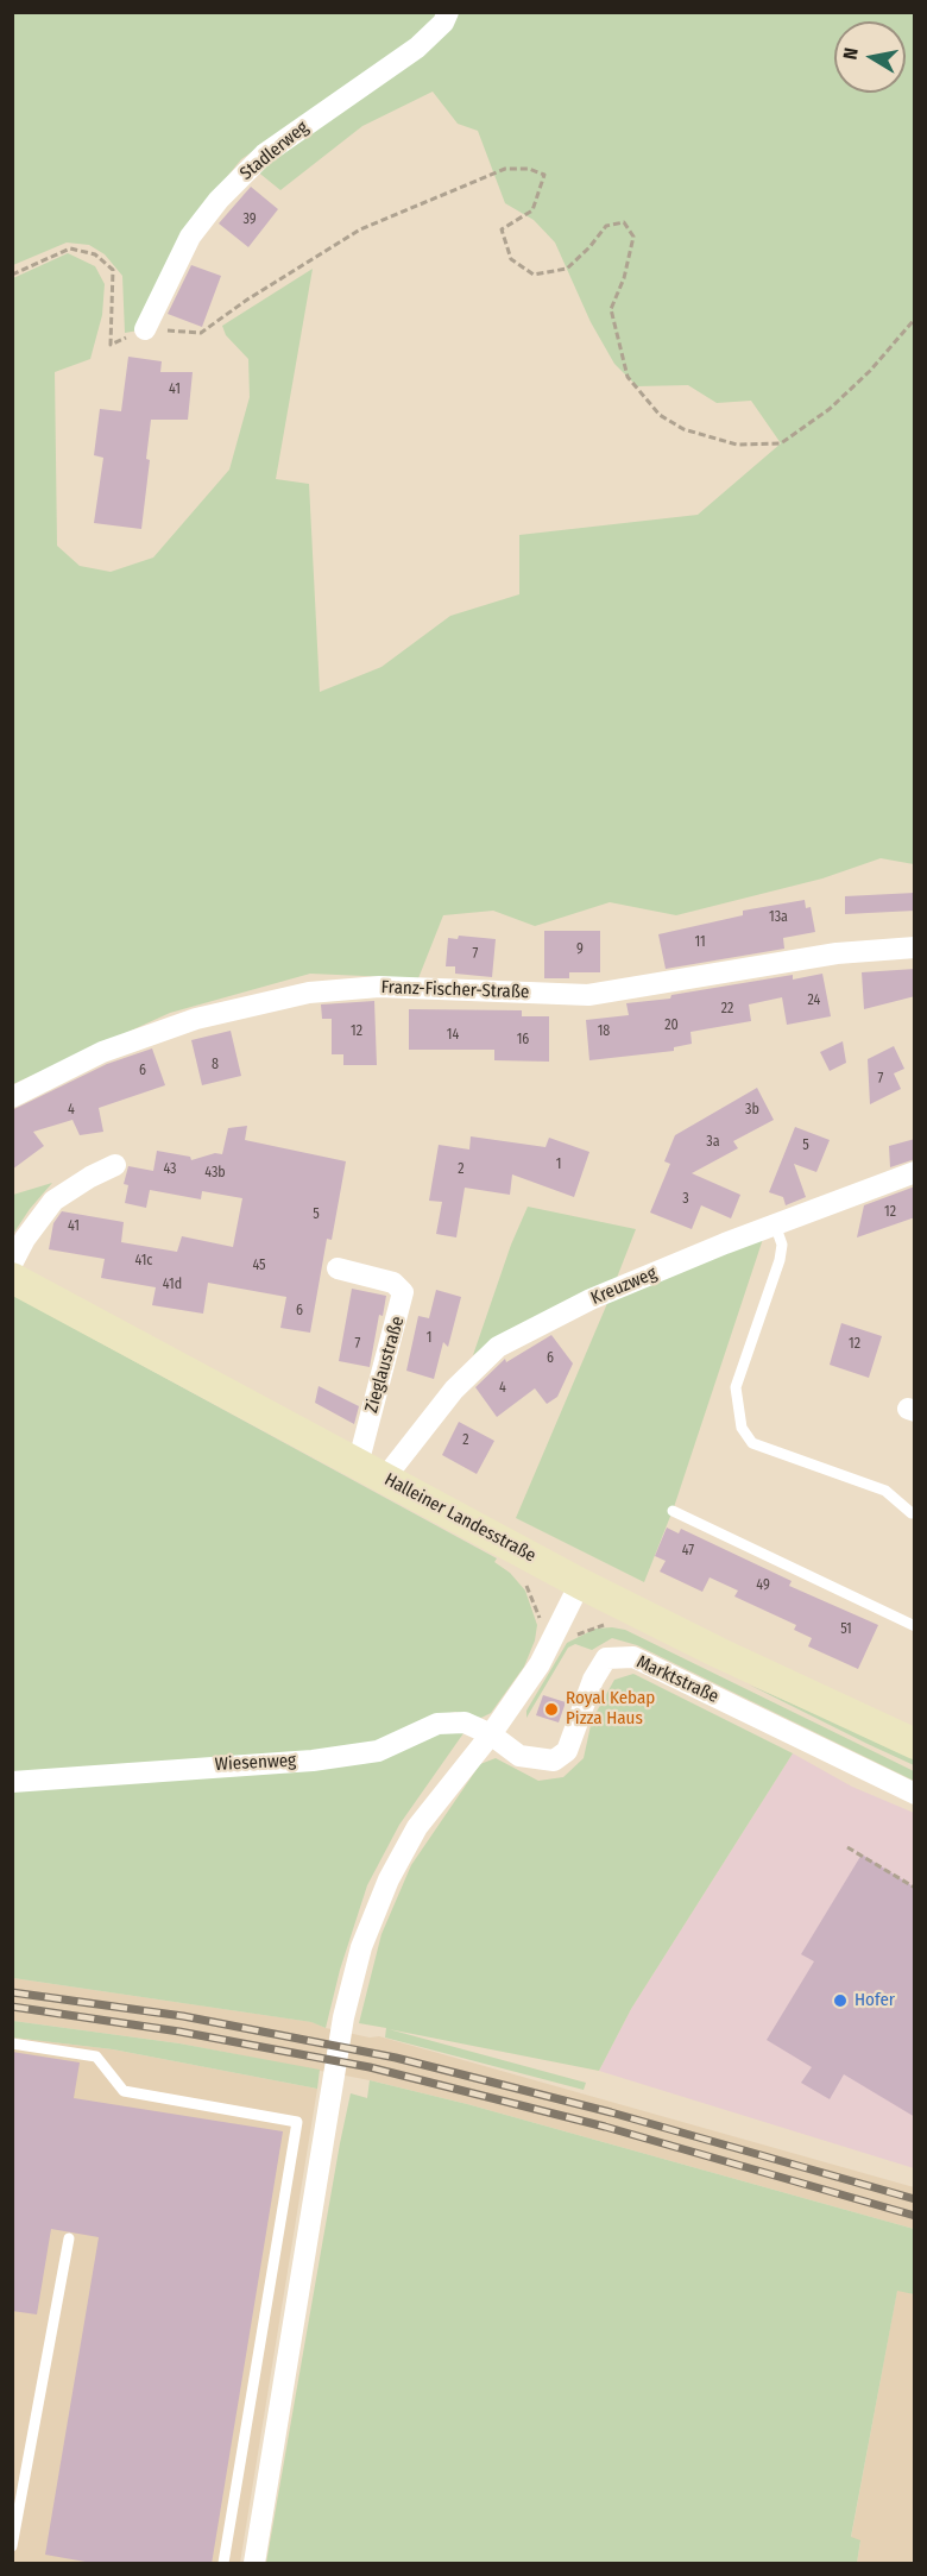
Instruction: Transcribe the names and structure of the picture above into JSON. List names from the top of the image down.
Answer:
{
  "streets": {
    "main road": ["Halleiner Landesstraße"],
    "street": [
      "Stadlerweg",
      "Franz-Fischer-Straße",
      "Kreuzweg",
      "Zieglaustraße",
      "Marktstraße",
      "Wiesenweg"
    ]
  },
  "crossings": [
    ["Kreuzweg", "Halleiner Landesstraße"],
    ["Zieglaustraße", "Halleiner Landesstraße"],
    ["Marktstraße", "Wiesenweg"]
  ],
  "places": ["Royal Kebap Pizza Haus", "Hofer"],
  "house_numbers": [
    "39",
    "41",
    "13a",
    "11",
    "9",
    "7",
    "24",
    "22",
    "20",
    "12",
    "18",
    "14",
    "16",
    "8",
    "6",
    "7",
    "4",
    "3b",
    "3a",
    "5",
    "1",
    "43",
    "2",
    "43b",
    "3",
    "12",
    "5",
    "41",
    "41c",
    "45",
    "41d",
    "6",
    "1",
    "7",
    "12",
    "6",
    "4",
    "2",
    "47",
    "49",
    "51"
  ],
  "north": "left"
}
